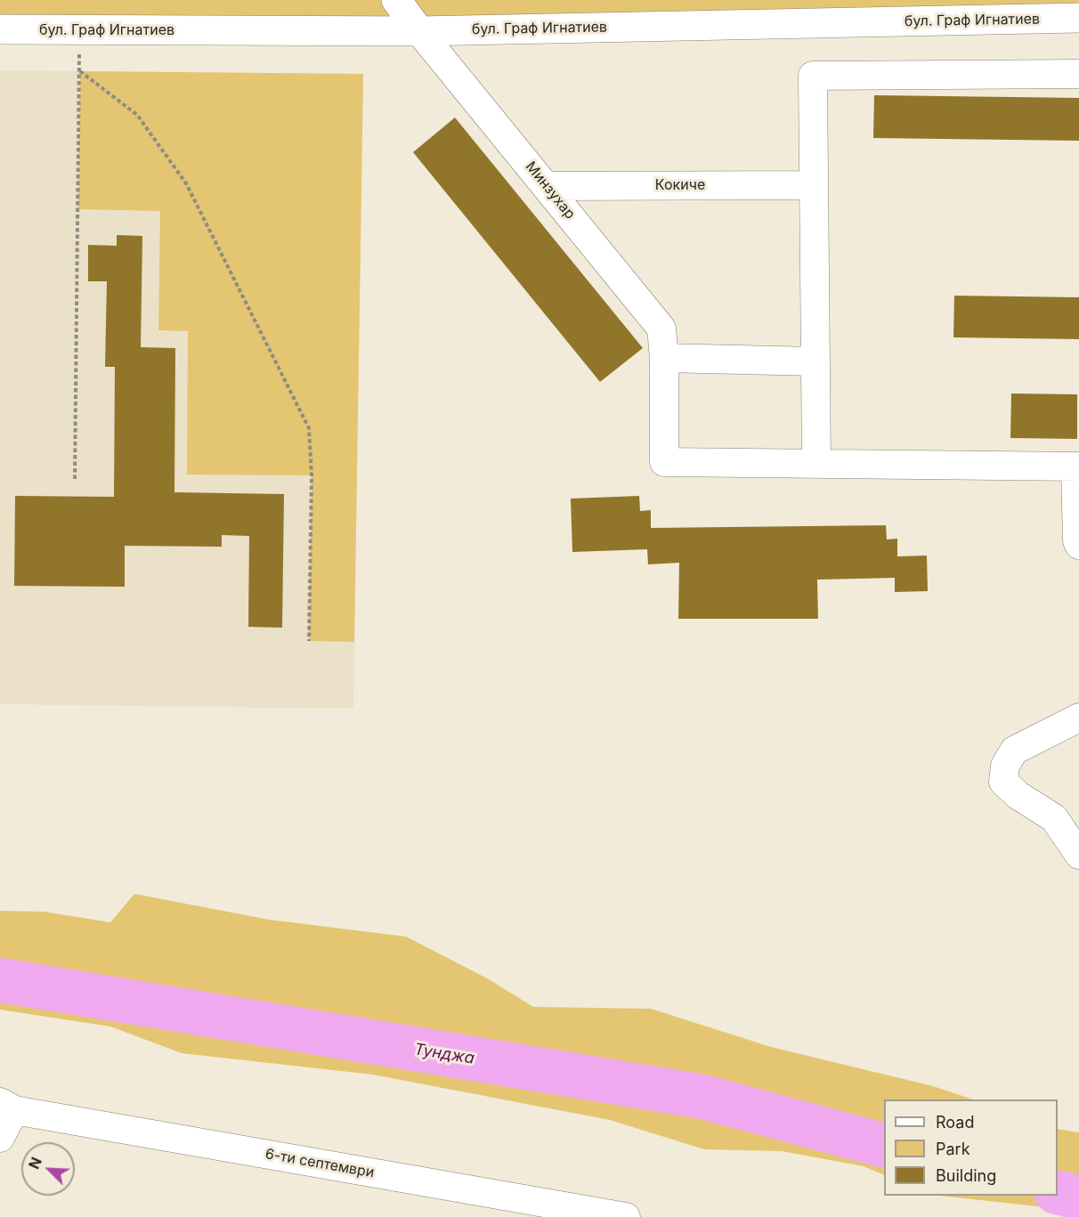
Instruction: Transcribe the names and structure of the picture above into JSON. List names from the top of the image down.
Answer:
{
  "streets": {
    "main road": ["бул. Граф Игнатиев"],
    "street": ["Кокиче", "Минзухар", "6-ти септември"]
  },
  "crossings": [
    ["бул. Граф Игнатиев", "Минзухар"],
    ["Кокиче", "Минзухар"]
  ],
  "water": ["Тунджа"],
  "legend": ["Road", "Park", "Building"],
  "north": "top left"
}
